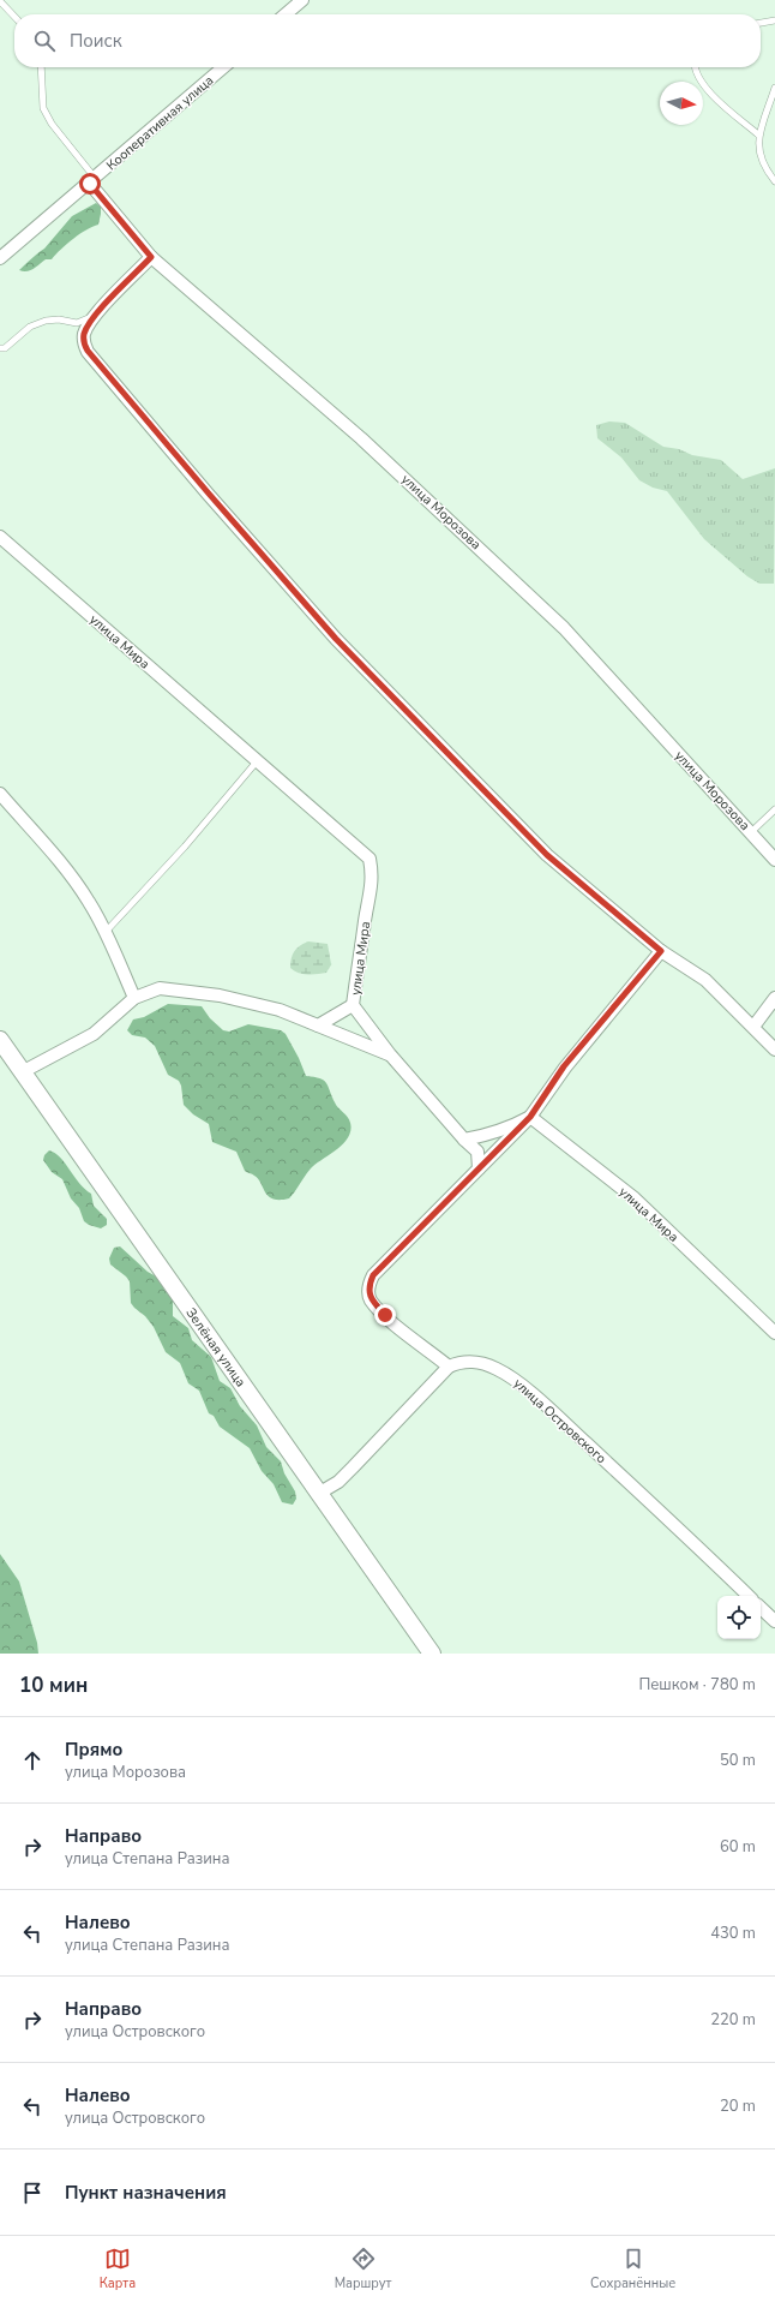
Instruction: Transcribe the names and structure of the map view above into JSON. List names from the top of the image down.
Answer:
{
  "streets": {
    "street": [
      "Кооперативная улица",
      "улица Морозова",
      "улица Мира",
      "Зелёная улица",
      "улица Островского"
    ]
  },
  "crossings": [
    ["Кооперативная улица", "улица Морозова"]
  ],
  "north": "right",
  "page": {
    "search": "Поиск",
    "heading": ["10 мин", "Пешком · 780 m"],
    "list": [
      ["Прямо", "улица Морозова", "50 m"],
      ["Направо", "улица Степана Разина", "60 m"],
      ["Налево", "улица Степана Разина", "430 m"],
      ["Направо", "улица Островского", "220 m"],
      ["Налево", "улица Островского", "20 m"],
      "Пункт назначения"
    ],
    "nav": ["Карта", "Маршрут", "Сохранённые"]
  }
}
